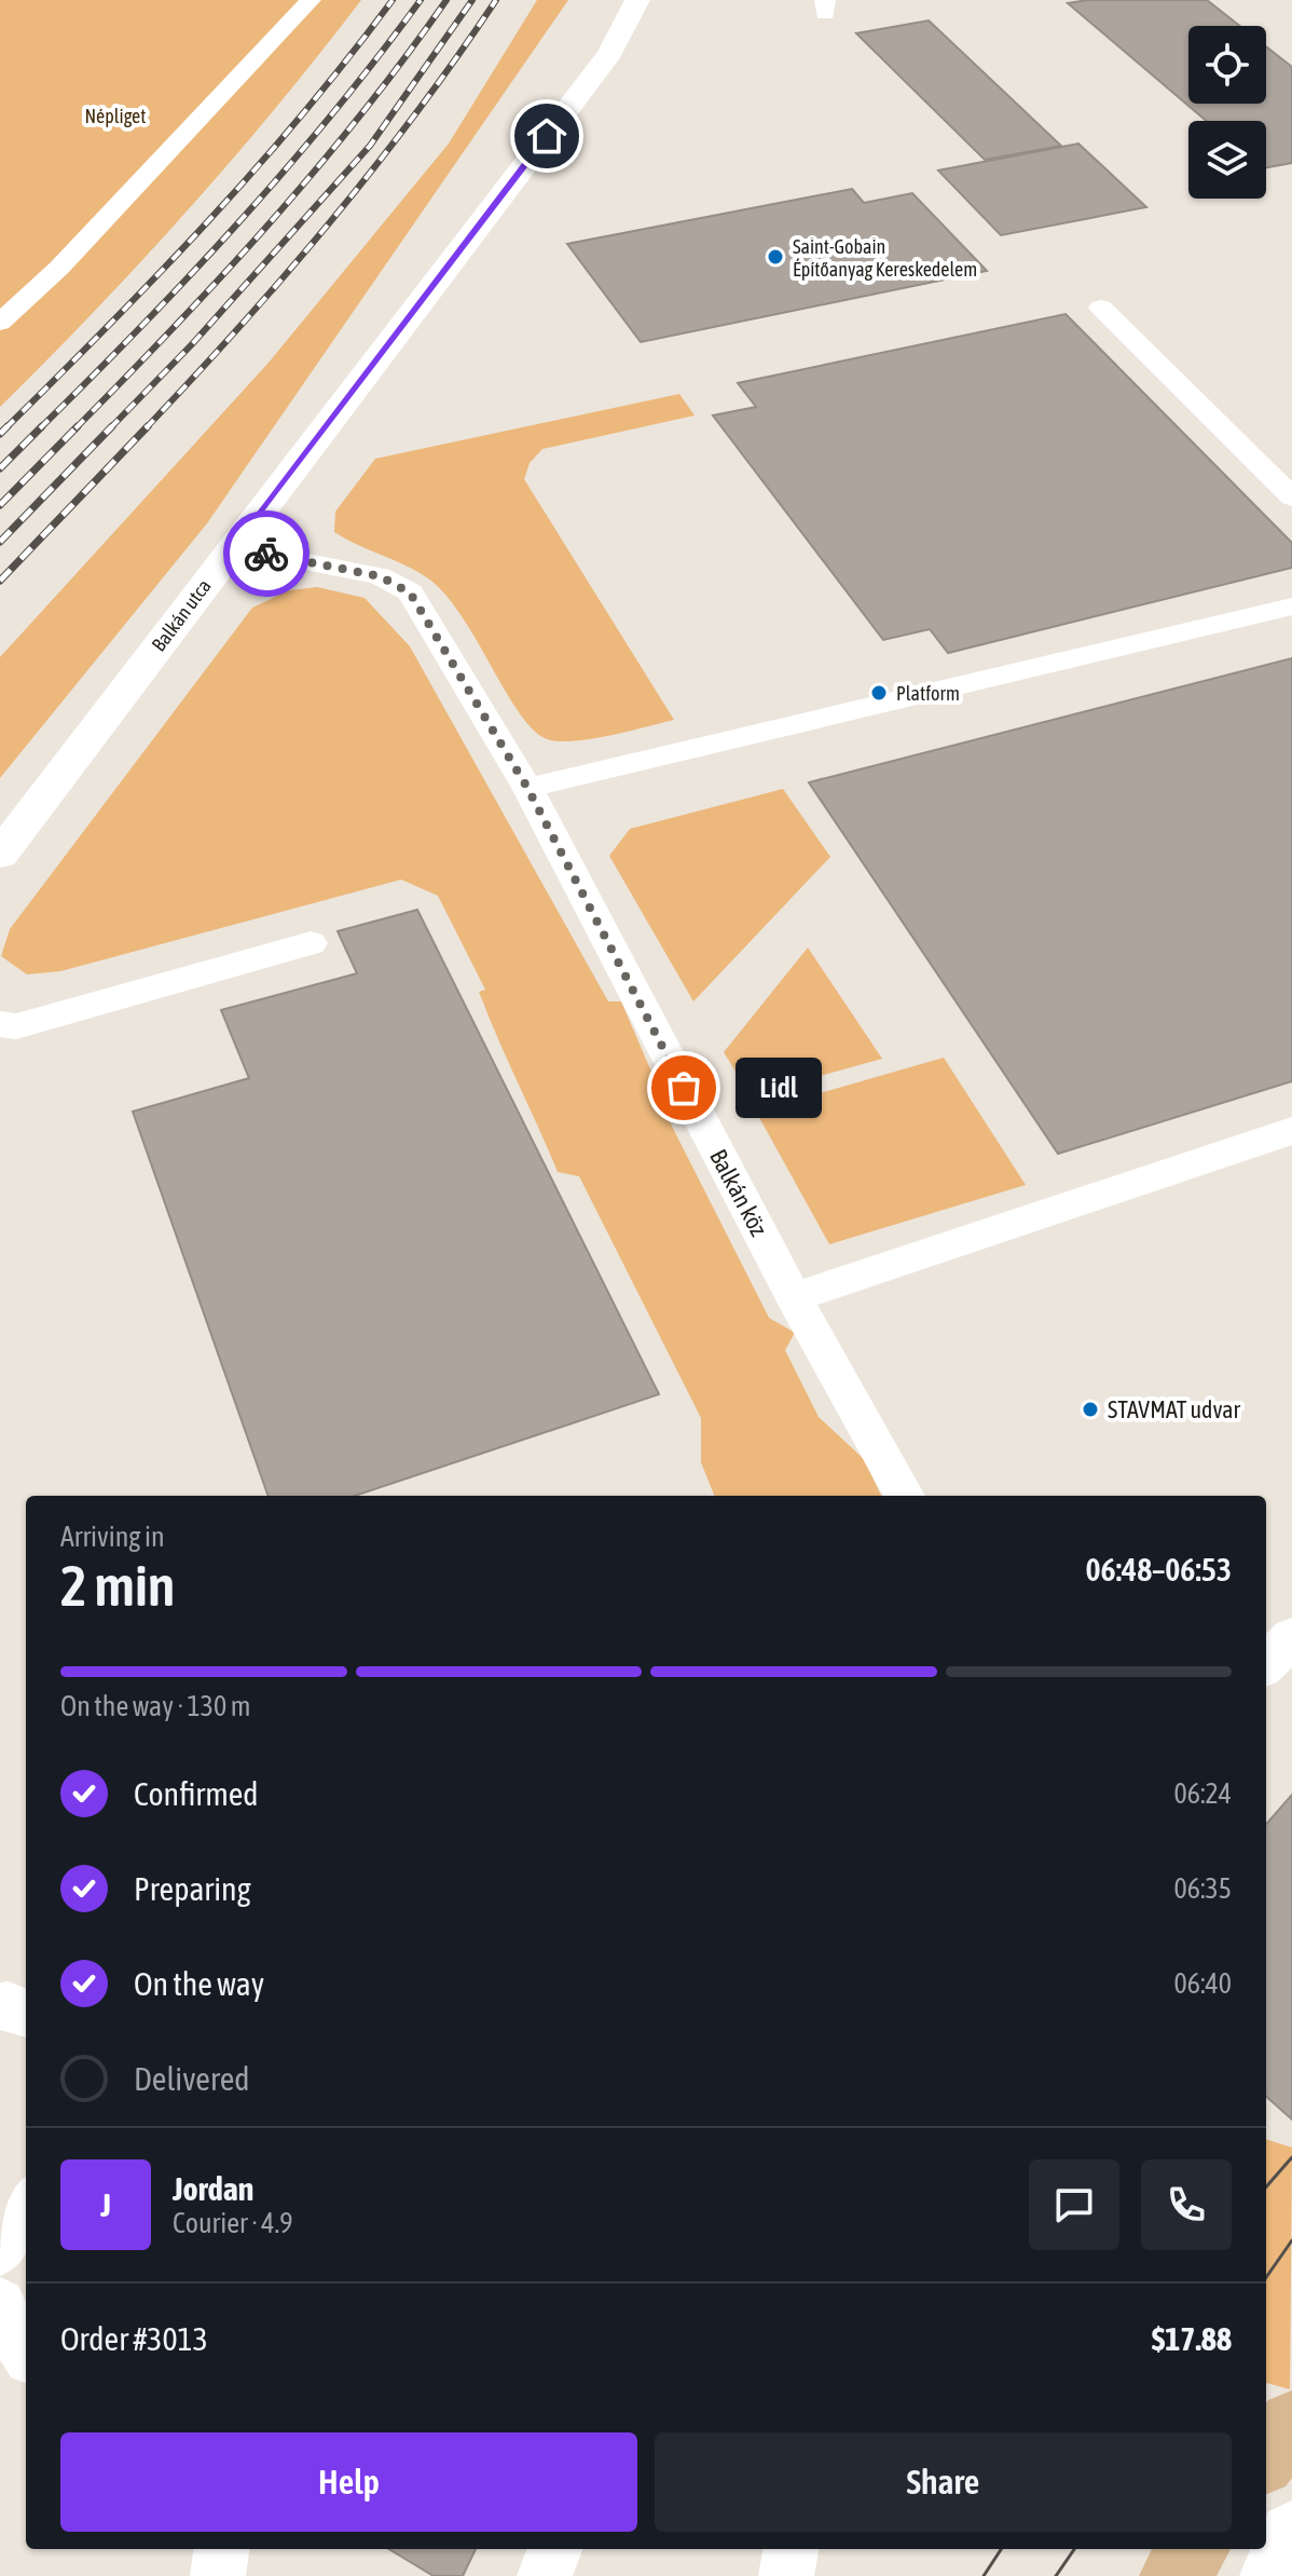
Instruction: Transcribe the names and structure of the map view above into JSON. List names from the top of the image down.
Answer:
{
  "streets": {
    "street": ["Balkán utca"],
    "lane": ["Balkán köz"]
  },
  "crossings": [
    ["Balkán utca", "Balkán köz"]
  ],
  "parks": ["Népliget"],
  "places": [
    "Saint-Gobain Építőanyag Kereskedelem",
    "Platform",
    "Lidl",
    "STAVMAT udvar"
  ],
  "page": {
    "bubble": "Lidl",
    "heading": ["2 min", "Arriving in", "06:48–06:53"],
    "panel": [
      "Jordan",
      "Courier · 4.9",
      "Order #3013",
      "$17.88"
    ],
    "bar": "On the way · 130 m",
    "list": [
      ["Confirmed", "06:24"],
      ["Preparing", "06:35"],
      ["On the way", "06:40"],
      "Delivered"
    ],
    "round": "J",
    "buttons": ["Help", "Share"]
  }
}
